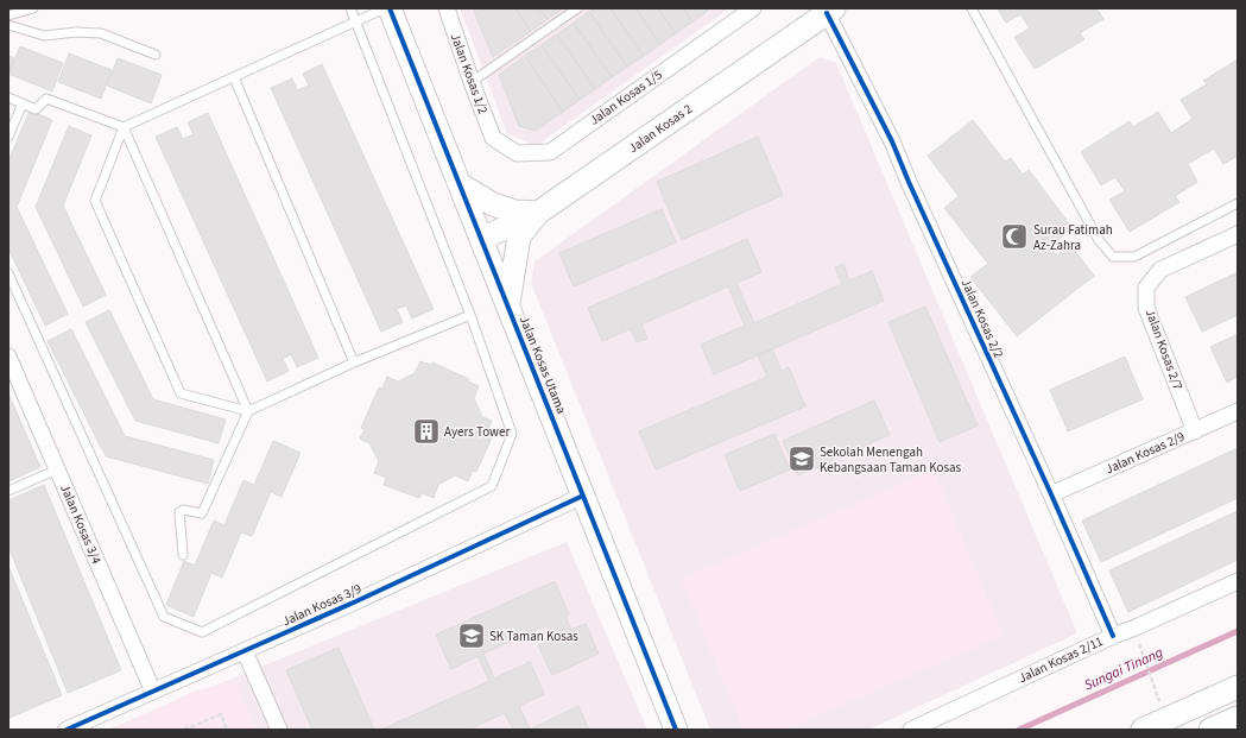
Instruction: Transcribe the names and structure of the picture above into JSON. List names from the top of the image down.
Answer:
{
  "streets": {
    "street": [
      "Jalan Kosas 1/2",
      "Jalan Kosas 1/5",
      "Jalan Kosas 2",
      "Jalan Kosas 2/2",
      "Jalan Kosas 2/7",
      "Jalan Kosas Utama",
      "Jalan Kosas 2/9",
      "Jalan Kosas 3/4",
      "Jalan Kosas 3/9",
      "Jalan Kosas 2/11"
    ]
  },
  "crossings": [
    ["Jalan Kosas 1/2", "Jalan Kosas 1/5"],
    ["Jalan Kosas 2", "Jalan Kosas 2/2"],
    ["Jalan Kosas 2", "Jalan Kosas Utama"],
    ["Jalan Kosas 2/2", "Jalan Kosas 2/9"],
    ["Jalan Kosas 2/2", "Jalan Kosas 2/11"],
    ["Jalan Kosas 2/7", "Jalan Kosas 2/9"],
    ["Jalan Kosas Utama", "Jalan Kosas 3/9"],
    ["Jalan Kosas 3/4", "Jalan Kosas 3/9"]
  ],
  "water": ["Sungai Tinang"],
  "places": {
    "mosque": ["Surau Fatimah Az-Zahra"],
    "building": ["Ayers Tower"],
    "school or university": ["Sekolah Menengah Kebangsaan Taman Kosas", "SK Taman Kosas"]
  }
}
